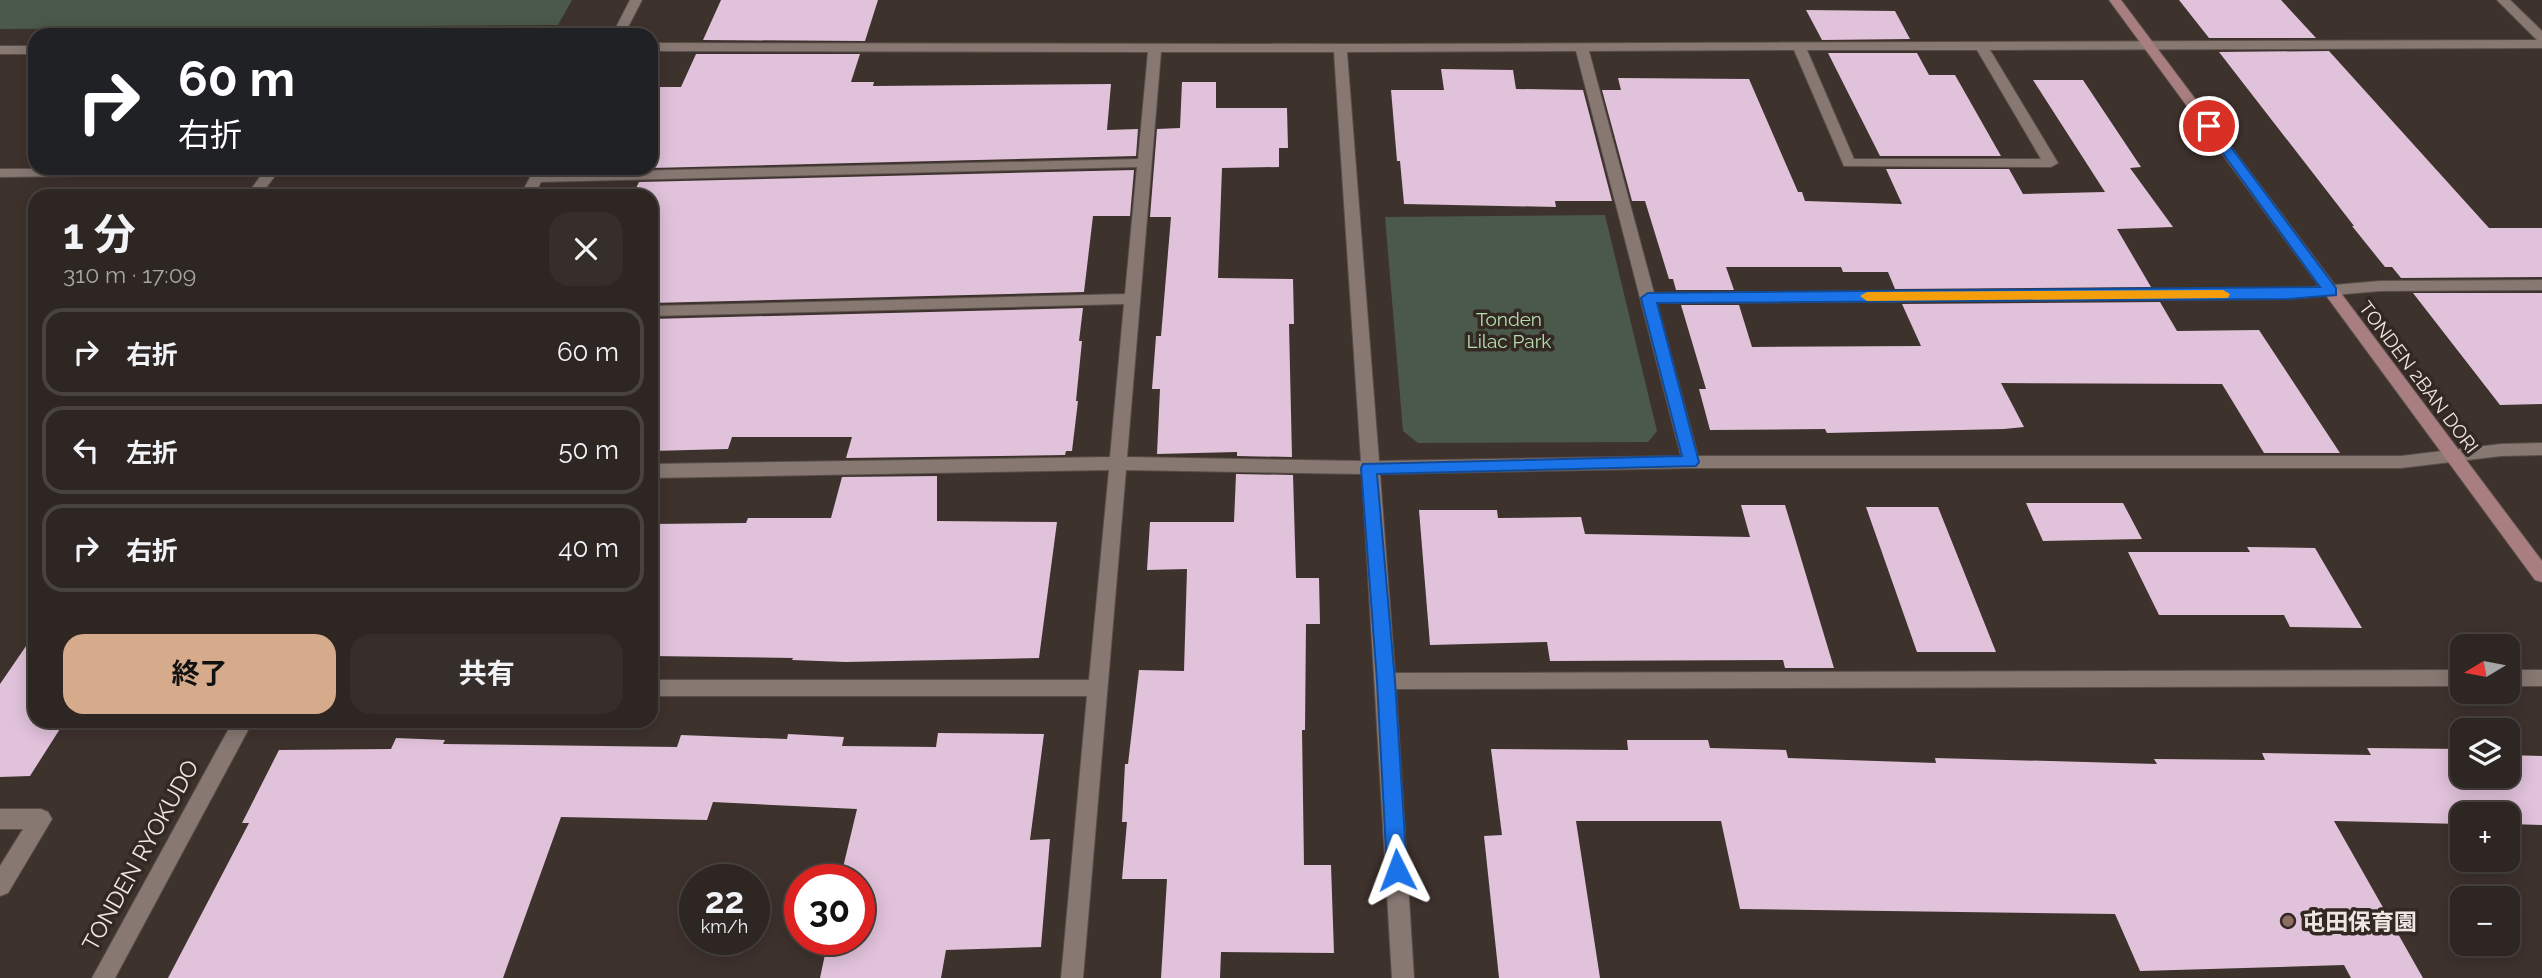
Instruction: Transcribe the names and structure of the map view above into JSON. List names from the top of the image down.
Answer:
{
  "streets": {
    "street": ["TONDEN 2BAN DORI", "TONDEN RYOKUDO"]
  },
  "parks": ["Tonden Lilac Park"],
  "places": ["屯田保育園"],
  "north": "left",
  "page": {
    "turn": ["60 m", "右折"],
    "heading": ["1 分", "310 m · 17:09"],
    "list": [
      {
        "name": "右折",
        "value": "60 m"
      },
      {
        "name": "左折",
        "value": "50 m"
      },
      {
        "name": "右折",
        "value": "40 m"
      }
    ],
    "buttons": ["終了", "共有"],
    "map_buttons": ["+", "−"],
    "speed": "22 km/h",
    "limit": "30"
  }
}
